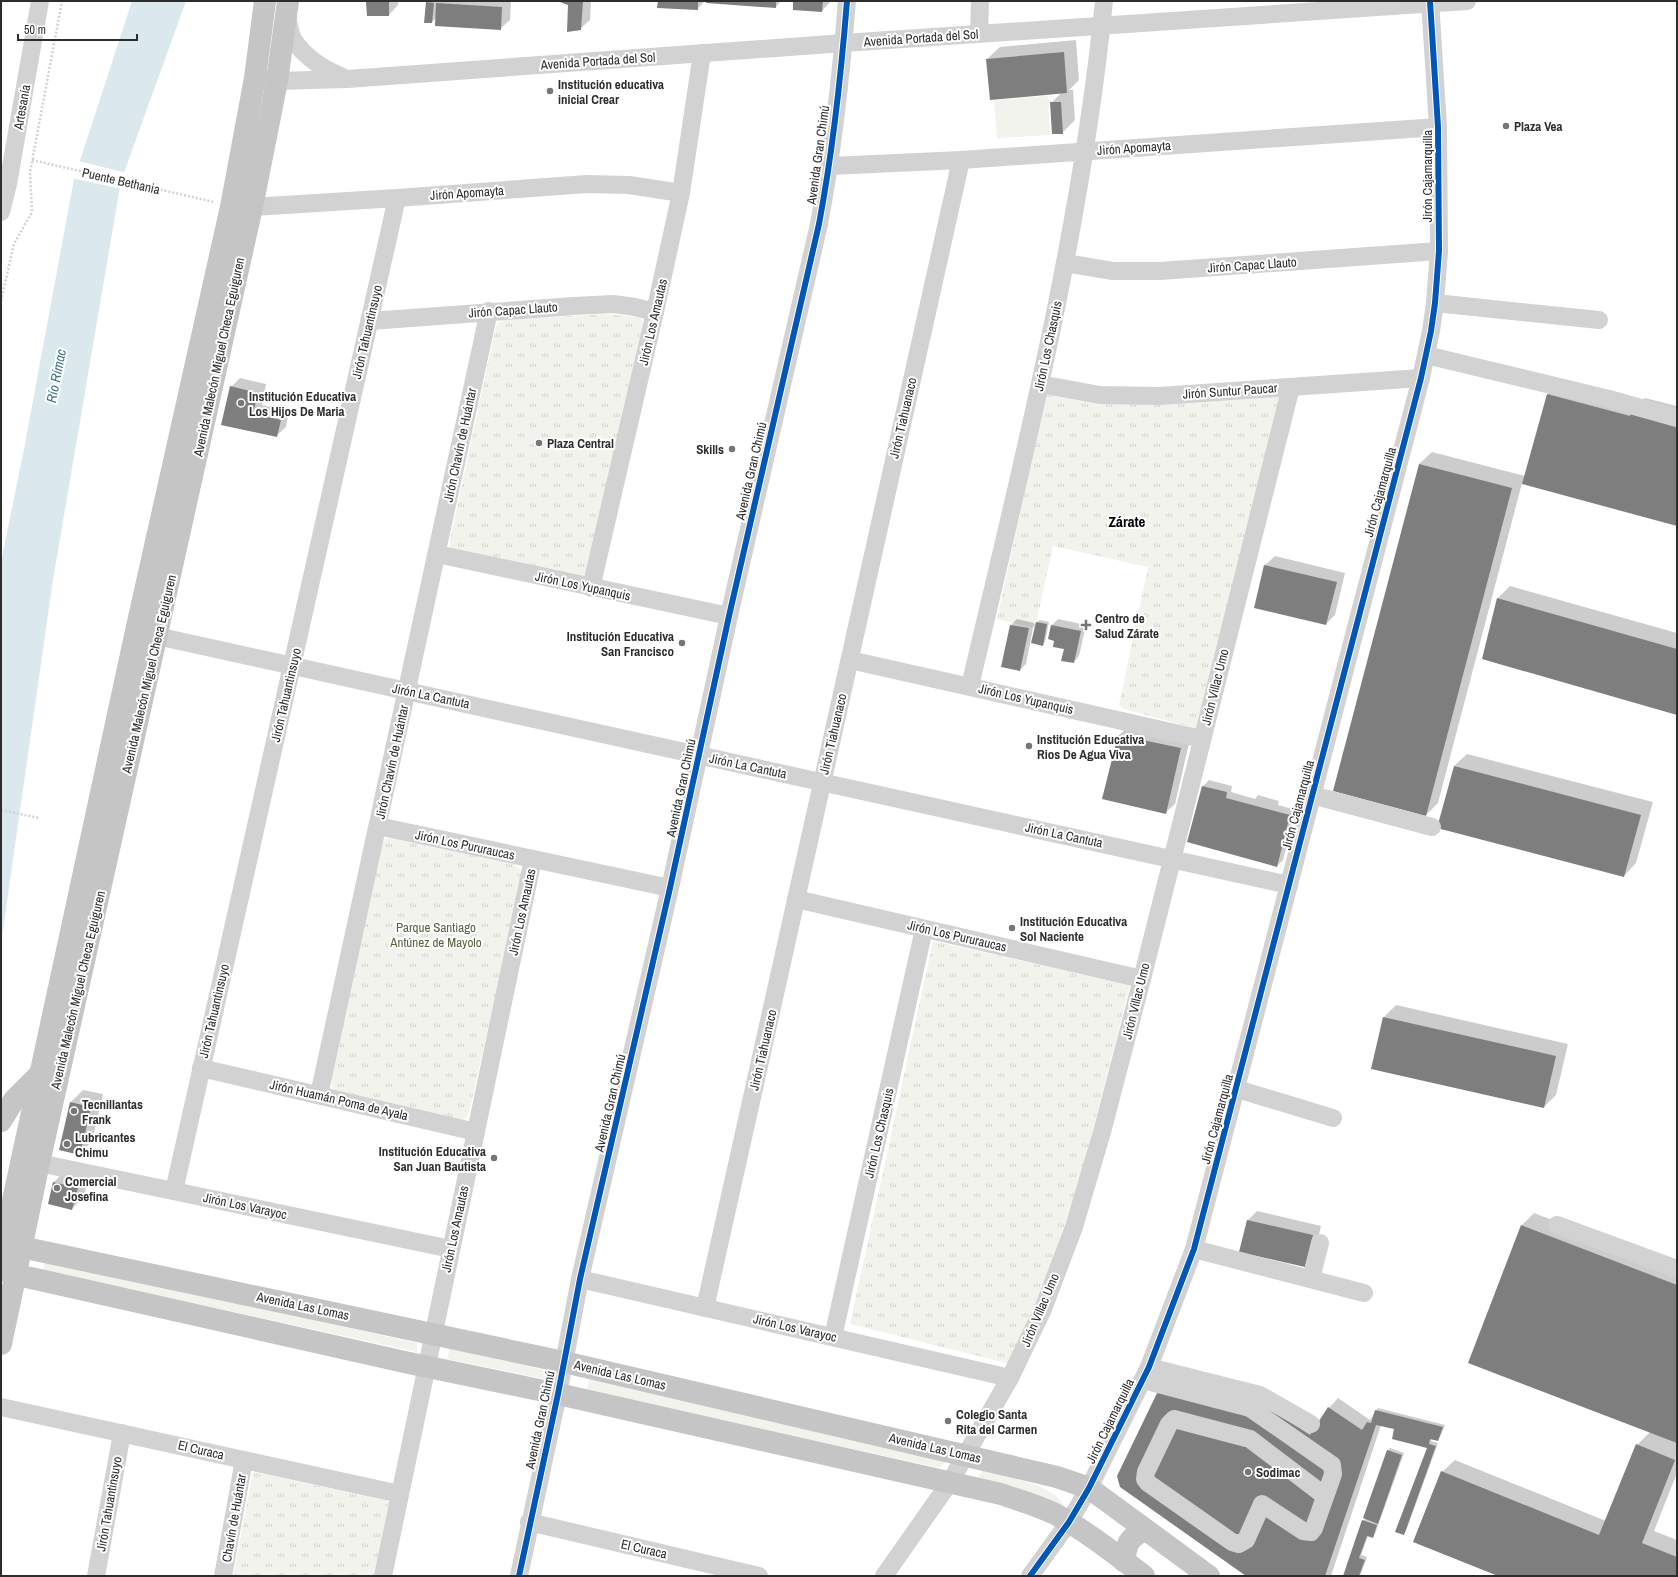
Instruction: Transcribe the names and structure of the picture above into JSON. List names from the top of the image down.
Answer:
{
  "streets": {
    "main road": ["Avenida Malecón Miguel Checa Eguiguren", "Avenida Las Lomas"],
    "street": [
      "Avenida Portada del Sol",
      "Artesanía",
      "Jirón Apomayta",
      "Avenida Gran Chimú",
      "Jirón Cajamarquilla",
      "Jirón Capac Llauto",
      "Jirón Los Amautas",
      "Jirón Tahuantinsuyo",
      "Jirón Los Chasquis",
      "Jirón Suntur Paucar",
      "Jirón Tiahuanaco",
      "Jirón Chavín de Huántar",
      "Jirón Los Yupanquis",
      "Jirón Villac Umo",
      "Jirón La Cantuta",
      "Jirón Los Pururaucas",
      "Jirón Huamán Poma de Ayala",
      "Jirón Los Varayoc",
      "El Curaca",
      "Chavín de Huántar"
    ],
    "path": ["Puente Bethania"]
  },
  "crossings": [
    ["Avenida Portada del Sol", "Avenida Gran Chimú"],
    ["Avenida Portada del Sol", "Jirón Cajamarquilla"],
    ["Avenida Portada del Sol", "Jirón Los Amautas"],
    ["Avenida Portada del Sol", "Jirón Los Chasquis"],
    ["Avenida Portada del Sol", "Avenida Malecón Miguel Checa Eguiguren"],
    ["Jirón Apomayta", "Avenida Gran Chimú"],
    ["Jirón Apomayta", "Jirón Cajamarquilla"],
    ["Jirón Apomayta", "Jirón Los Amautas"],
    ["Jirón Apomayta", "Jirón Tahuantinsuyo"],
    ["Jirón Apomayta", "Jirón Los Chasquis"],
    ["Jirón Apomayta", "Avenida Malecón Miguel Checa Eguiguren"],
    ["Jirón Apomayta", "Jirón Tiahuanaco"],
    ["Avenida Gran Chimú", "Jirón Los Yupanquis"],
    ["Avenida Gran Chimú", "Jirón La Cantuta"],
    ["Avenida Gran Chimú", "Jirón Los Pururaucas"],
    ["Avenida Gran Chimú", "Jirón Los Varayoc"],
    ["Avenida Gran Chimú", "Avenida Las Lomas"],
    ["Avenida Gran Chimú", "El Curaca"],
    ["Jirón Cajamarquilla", "Jirón Capac Llauto"],
    ["Jirón Cajamarquilla", "Jirón Suntur Paucar"],
    ["Jirón Cajamarquilla", "Jirón La Cantuta"],
    ["Jirón Cajamarquilla", "Avenida Las Lomas"],
    ["Jirón Capac Llauto", "Jirón Los Amautas"],
    ["Jirón Capac Llauto", "Jirón Tahuantinsuyo"],
    ["Jirón Capac Llauto", "Jirón Los Chasquis"],
    ["Jirón Capac Llauto", "Jirón Chavín de Huántar"],
    ["Jirón Los Amautas", "Jirón Los Yupanquis"],
    ["Jirón Los Amautas", "Jirón Los Pururaucas"],
    ["Jirón Los Amautas", "Jirón Huamán Poma de Ayala"],
    ["Jirón Los Amautas", "Jirón Los Varayoc"],
    ["Jirón Los Amautas", "Avenida Las Lomas"],
    ["Jirón Los Amautas", "El Curaca"],
    ["Jirón Tahuantinsuyo", "Jirón La Cantuta"],
    ["Jirón Tahuantinsuyo", "Jirón Huamán Poma de Ayala"],
    ["Jirón Tahuantinsuyo", "Jirón Los Varayoc"],
    ["Jirón Tahuantinsuyo", "El Curaca"],
    ["Jirón Los Chasquis", "Jirón Suntur Paucar"],
    ["Jirón Los Chasquis", "Jirón Los Yupanquis"],
    ["Jirón Los Chasquis", "Jirón Los Pururaucas"],
    ["Jirón Los Chasquis", "Jirón Los Varayoc"],
    ["Avenida Malecón Miguel Checa Eguiguren", "Jirón La Cantuta"],
    ["Avenida Malecón Miguel Checa Eguiguren", "Jirón Los Varayoc"],
    ["Avenida Malecón Miguel Checa Eguiguren", "Avenida Las Lomas"],
    ["Jirón Suntur Paucar", "Jirón Villac Umo"],
    ["Jirón Tiahuanaco", "Jirón Los Yupanquis"],
    ["Jirón Tiahuanaco", "Jirón La Cantuta"],
    ["Jirón Tiahuanaco", "Jirón Los Pururaucas"],
    ["Jirón Tiahuanaco", "Jirón Los Varayoc"],
    ["Jirón Chavín de Huántar", "Jirón Los Yupanquis"],
    ["Jirón Chavín de Huántar", "Jirón La Cantuta"],
    ["Jirón Chavín de Huántar", "Jirón Los Pururaucas"],
    ["Jirón Chavín de Huántar", "Jirón Huamán Poma de Ayala"],
    ["Jirón Los Yupanquis", "Jirón Villac Umo"],
    ["Jirón Villac Umo", "Jirón La Cantuta"],
    ["Jirón Villac Umo", "Jirón Los Pururaucas"],
    ["Jirón Villac Umo", "Jirón Los Varayoc"],
    ["Jirón Villac Umo", "Avenida Las Lomas"],
    ["El Curaca", "Chavín de Huántar"]
  ],
  "districts": ["Zárate"],
  "water": ["Río Rímac"],
  "parks": ["Parque Santiago Antúnez de Mayolo"],
  "places": {
    "other": [
      "Institución educativa inicial Crear",
      "Plaza Vea",
      "Institución Educativa Los Hijos De Maria",
      "Plaza Central",
      "Skills",
      "Institución Educativa San Francisco",
      "Institución Educativa Rios De Agua Viva",
      "Institución Educativa Sol Naciente",
      "Tecnillantas Frank",
      "Lubricantes Chimu",
      "Institución Educativa San Juan Bautista",
      "Comercial Josefina",
      "Colegio Santa Rita del Carmen",
      "Sodimac"
    ],
    "health": ["Centro de Salud Zárate"]
  },
  "scale_bar": "50 m"
}
